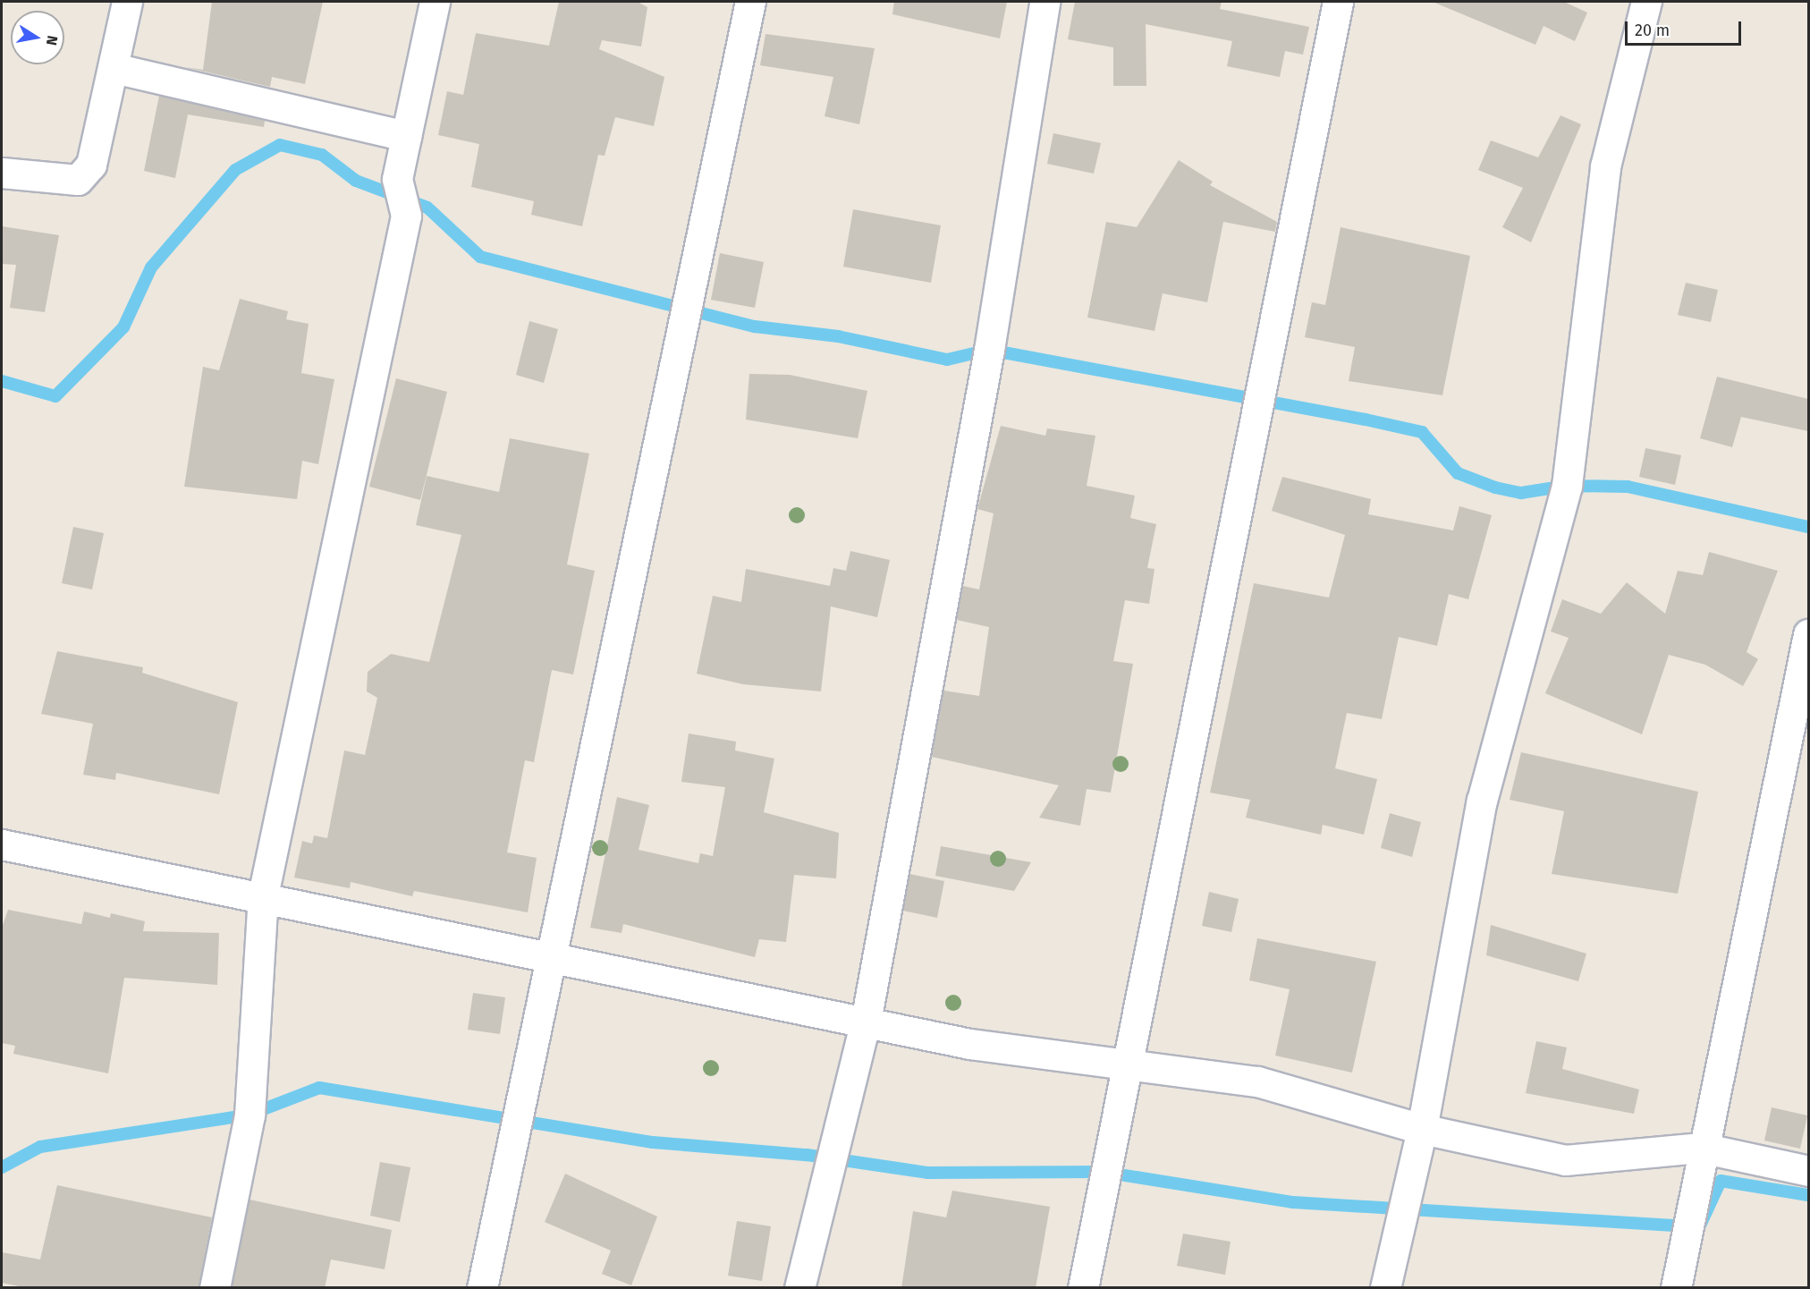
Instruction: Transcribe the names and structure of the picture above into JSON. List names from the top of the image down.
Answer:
{
  "scale_bar": "20 m",
  "north": "right"
}
